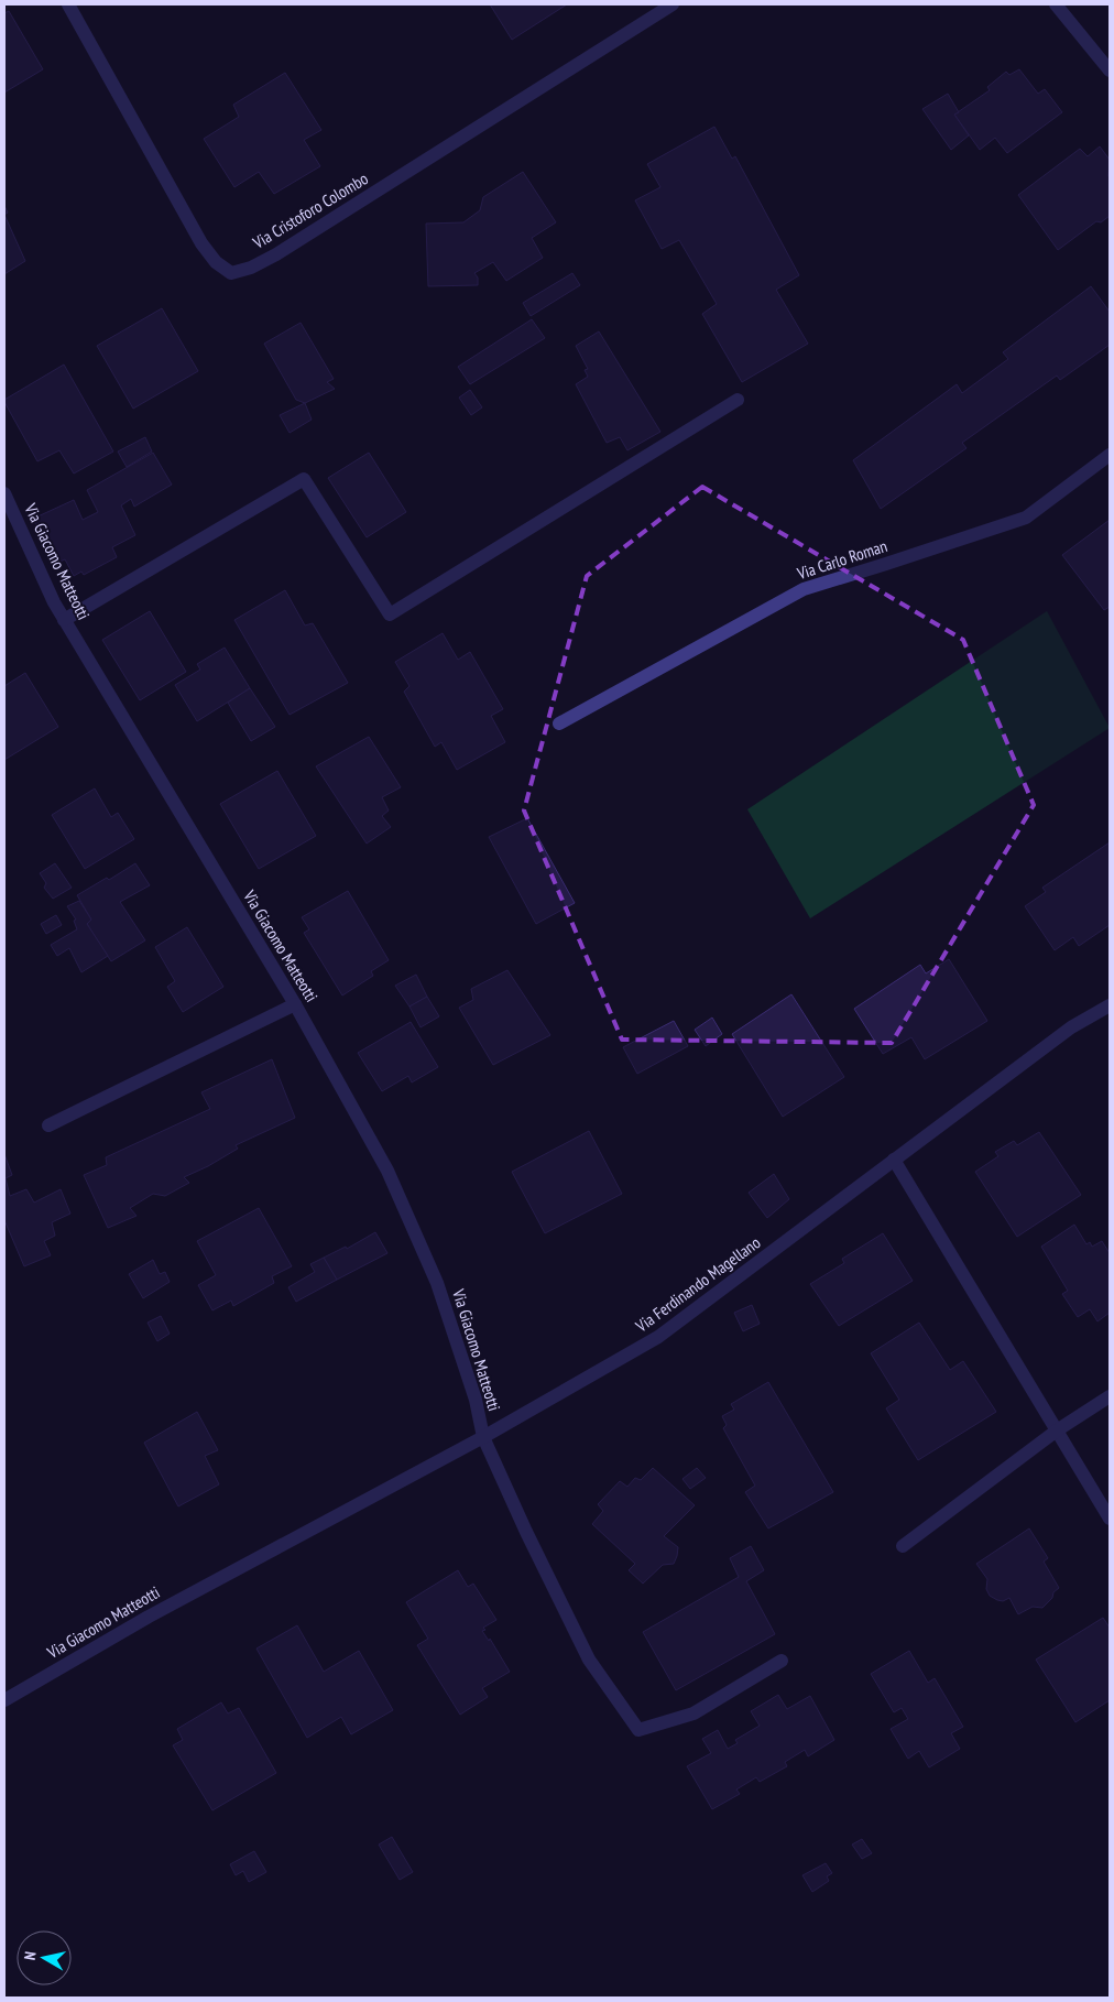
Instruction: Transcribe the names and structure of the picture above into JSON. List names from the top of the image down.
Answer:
{
  "streets": {
    "street": [
      "Via Cristoforo Colombo",
      "Via Carlo Roman",
      "Via Giacomo Matteotti",
      "Via Ferdinando Magellano"
    ]
  },
  "crossings": [
    ["Via Giacomo Matteotti", "Via Ferdinando Magellano"]
  ],
  "north": "left"
}
